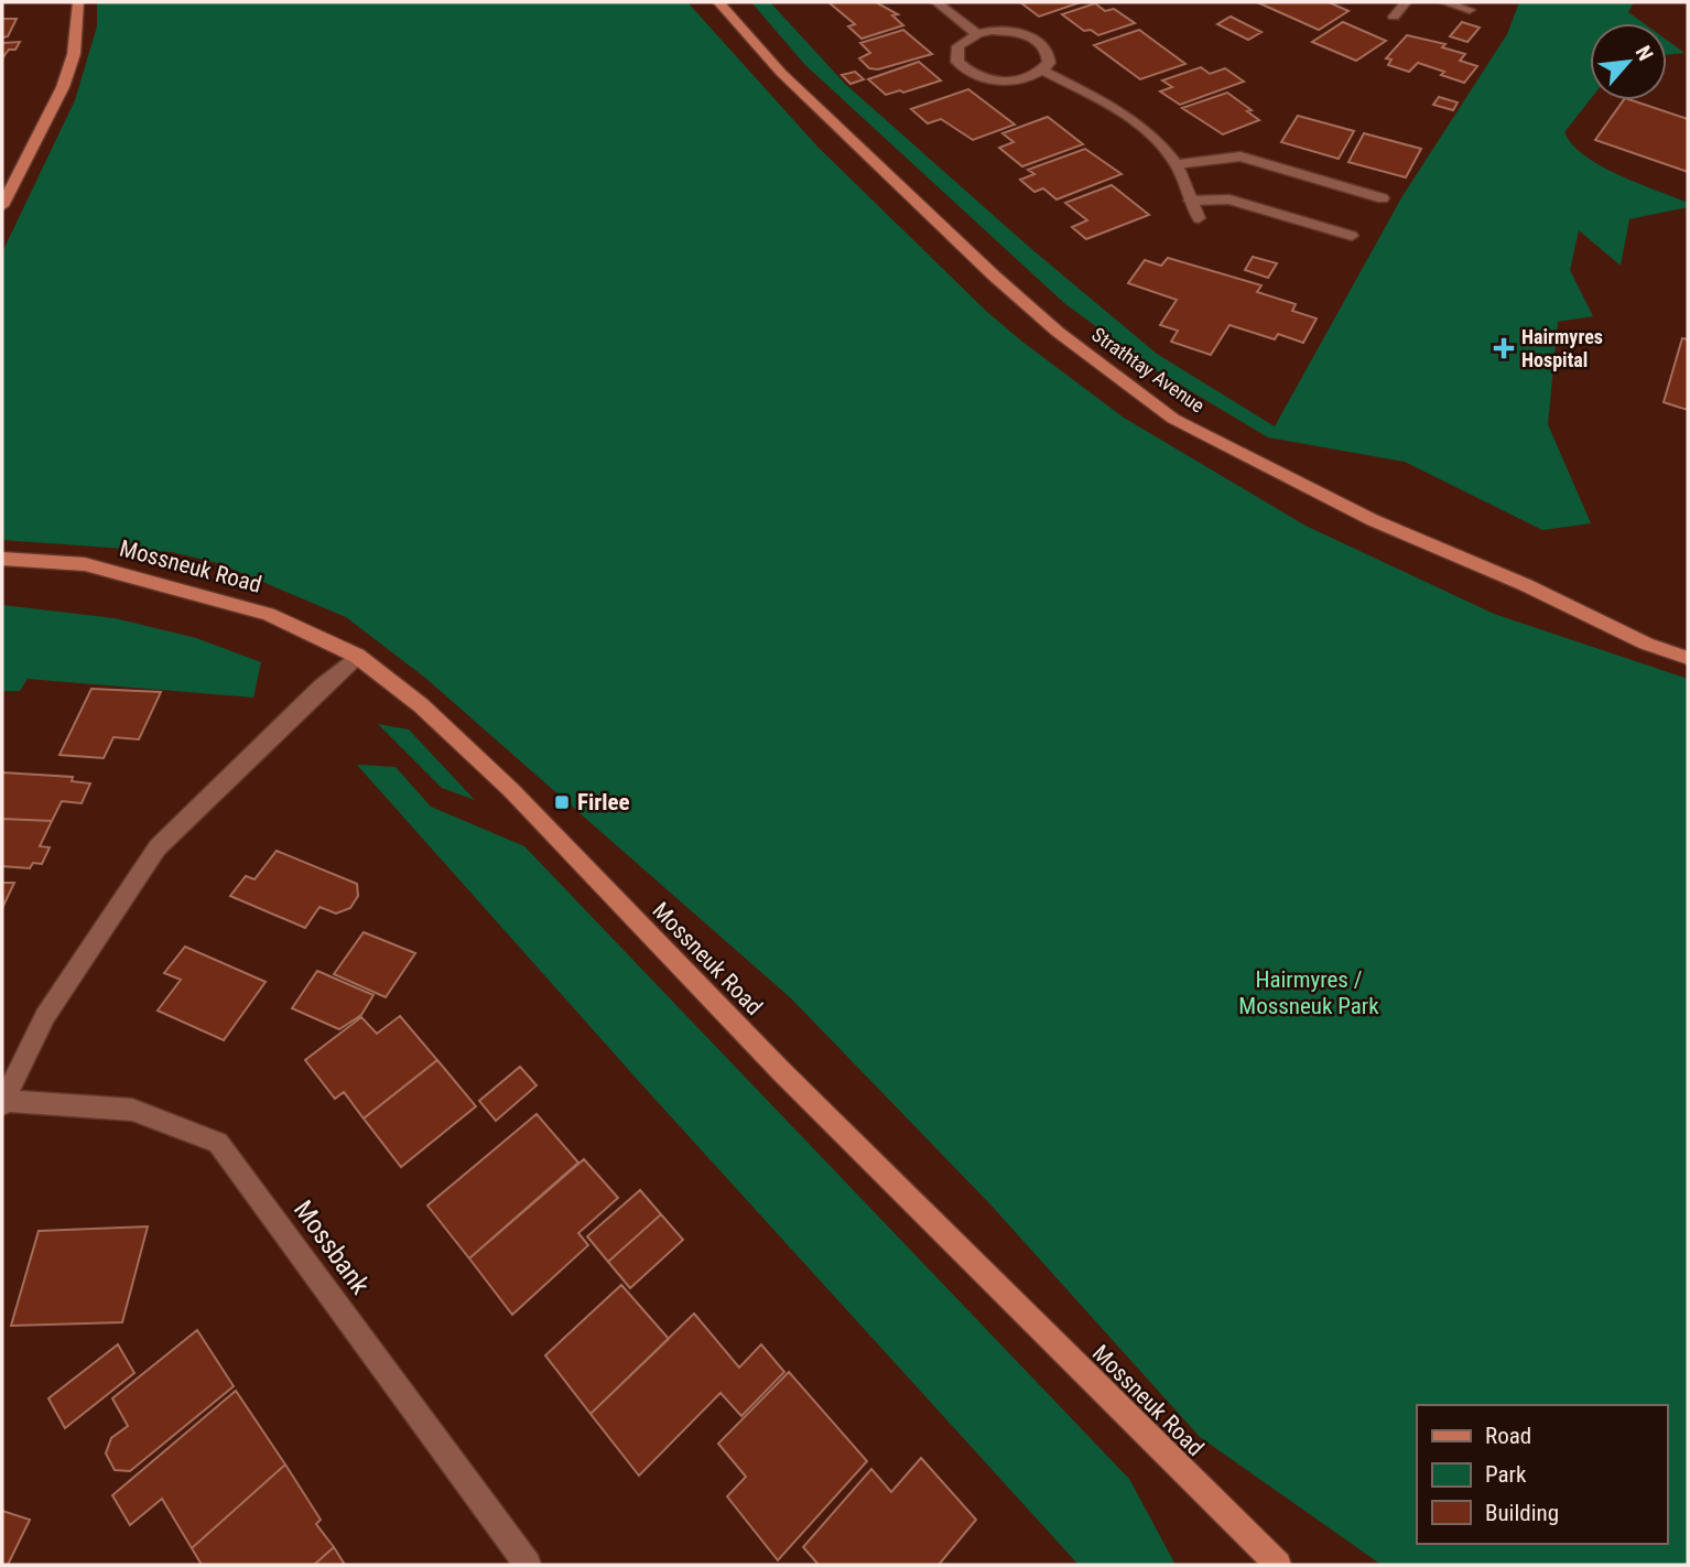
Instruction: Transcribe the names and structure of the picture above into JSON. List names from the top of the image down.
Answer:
{
  "streets": {
    "street": ["Strathtay Avenue", "Mossneuk Road", "Mossbank"]
  },
  "parks": ["Hairmyres / Mossneuk Park"],
  "places": {
    "health": ["Hairmyres Hospital"],
    "transit": ["Firlee"]
  },
  "legend": ["Road", "Park", "Building"],
  "north": "top right"
}
